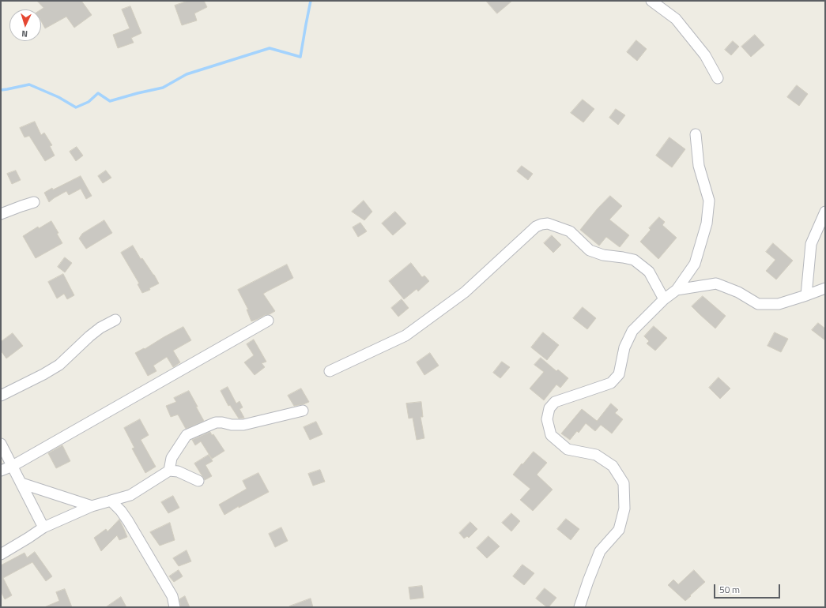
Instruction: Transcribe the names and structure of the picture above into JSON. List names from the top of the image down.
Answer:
{
  "scale_bar": "50 m",
  "north": "bottom"
}
